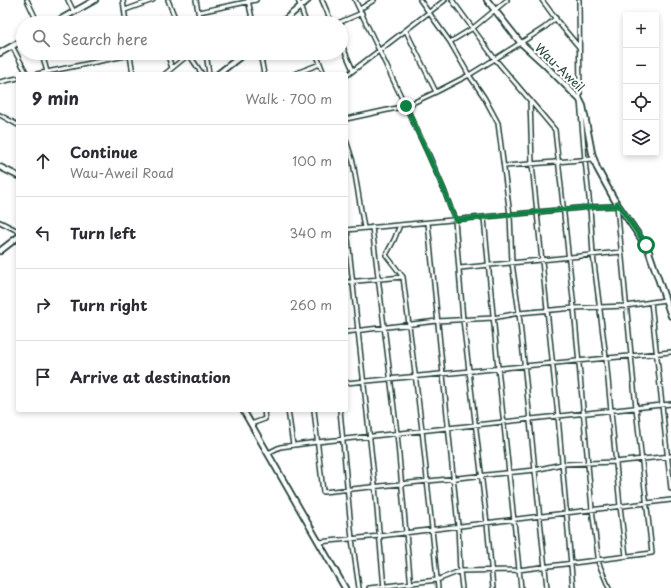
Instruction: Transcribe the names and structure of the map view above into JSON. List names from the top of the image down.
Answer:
{
  "streets": {
    "street": ["Wau-Aweil"]
  },
  "page": {
    "map_buttons": ["+", "−"],
    "search": "Search here",
    "heading": ["9 min", "Walk · 700 m"],
    "list": [
      ["Continue", "Wau-Aweil Road", "100 m"],
      ["Turn left", "340 m"],
      ["Turn right", "260 m"],
      "Arrive at destination"
    ]
  }
}
